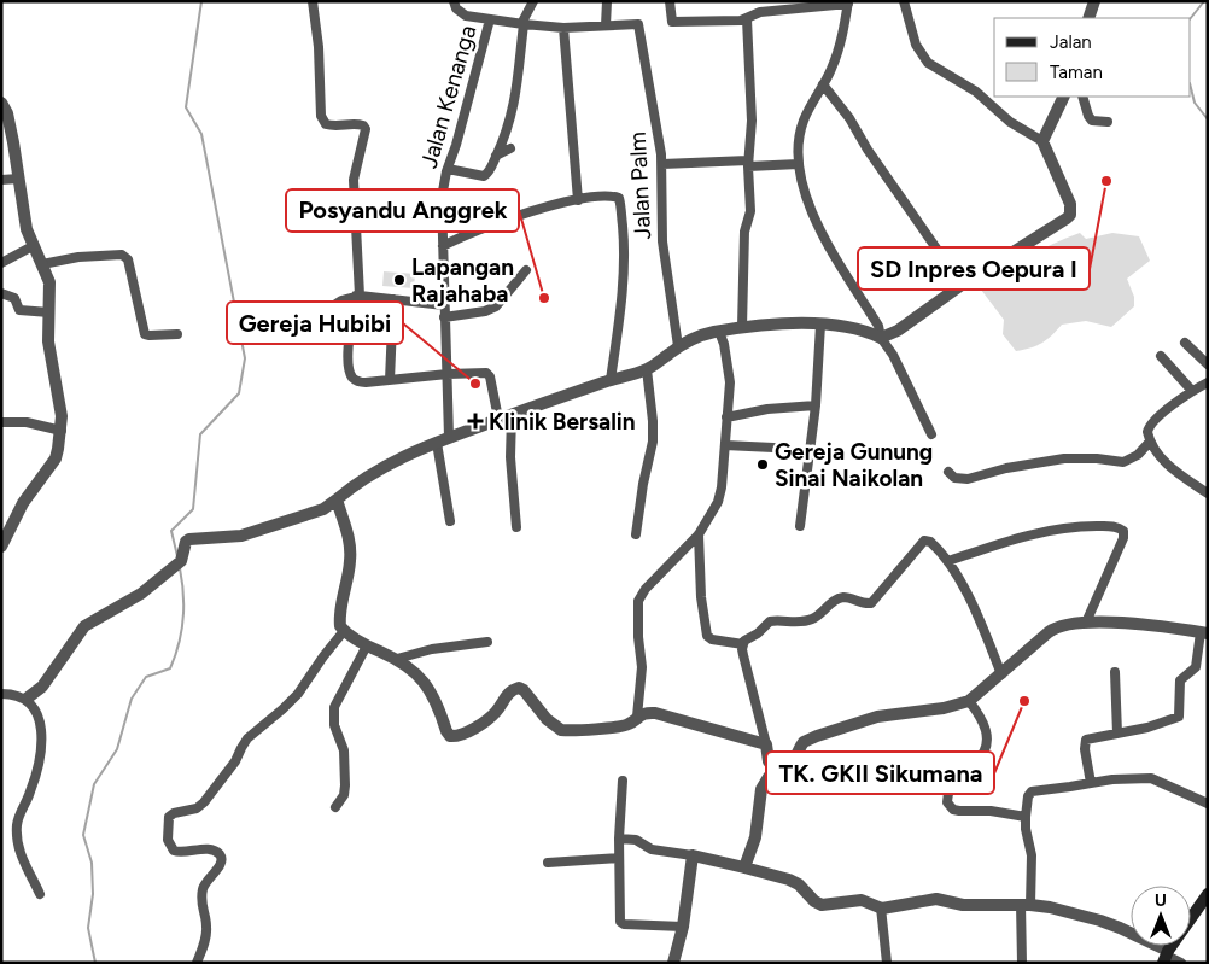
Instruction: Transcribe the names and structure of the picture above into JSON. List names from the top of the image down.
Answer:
{
  "streets": {
    "street": ["Jalan Kenanga", "Jalan Palm"]
  },
  "crossings": [
    ["Jalan Kenanga", "Jalan Palm"]
  ],
  "places": {
    "other": [
      "SD Inpres Oepura I",
      "Lapangan Rajahaba",
      "Posyandu Anggrek",
      "Gereja Hubibi",
      "Gereja Gunung Sinai Naikolan",
      "TK. GKII Sikumana"
    ],
    "health": ["Klinik Bersalin"]
  },
  "legend": ["Jalan", "Taman"],
  "north": "top"
}
